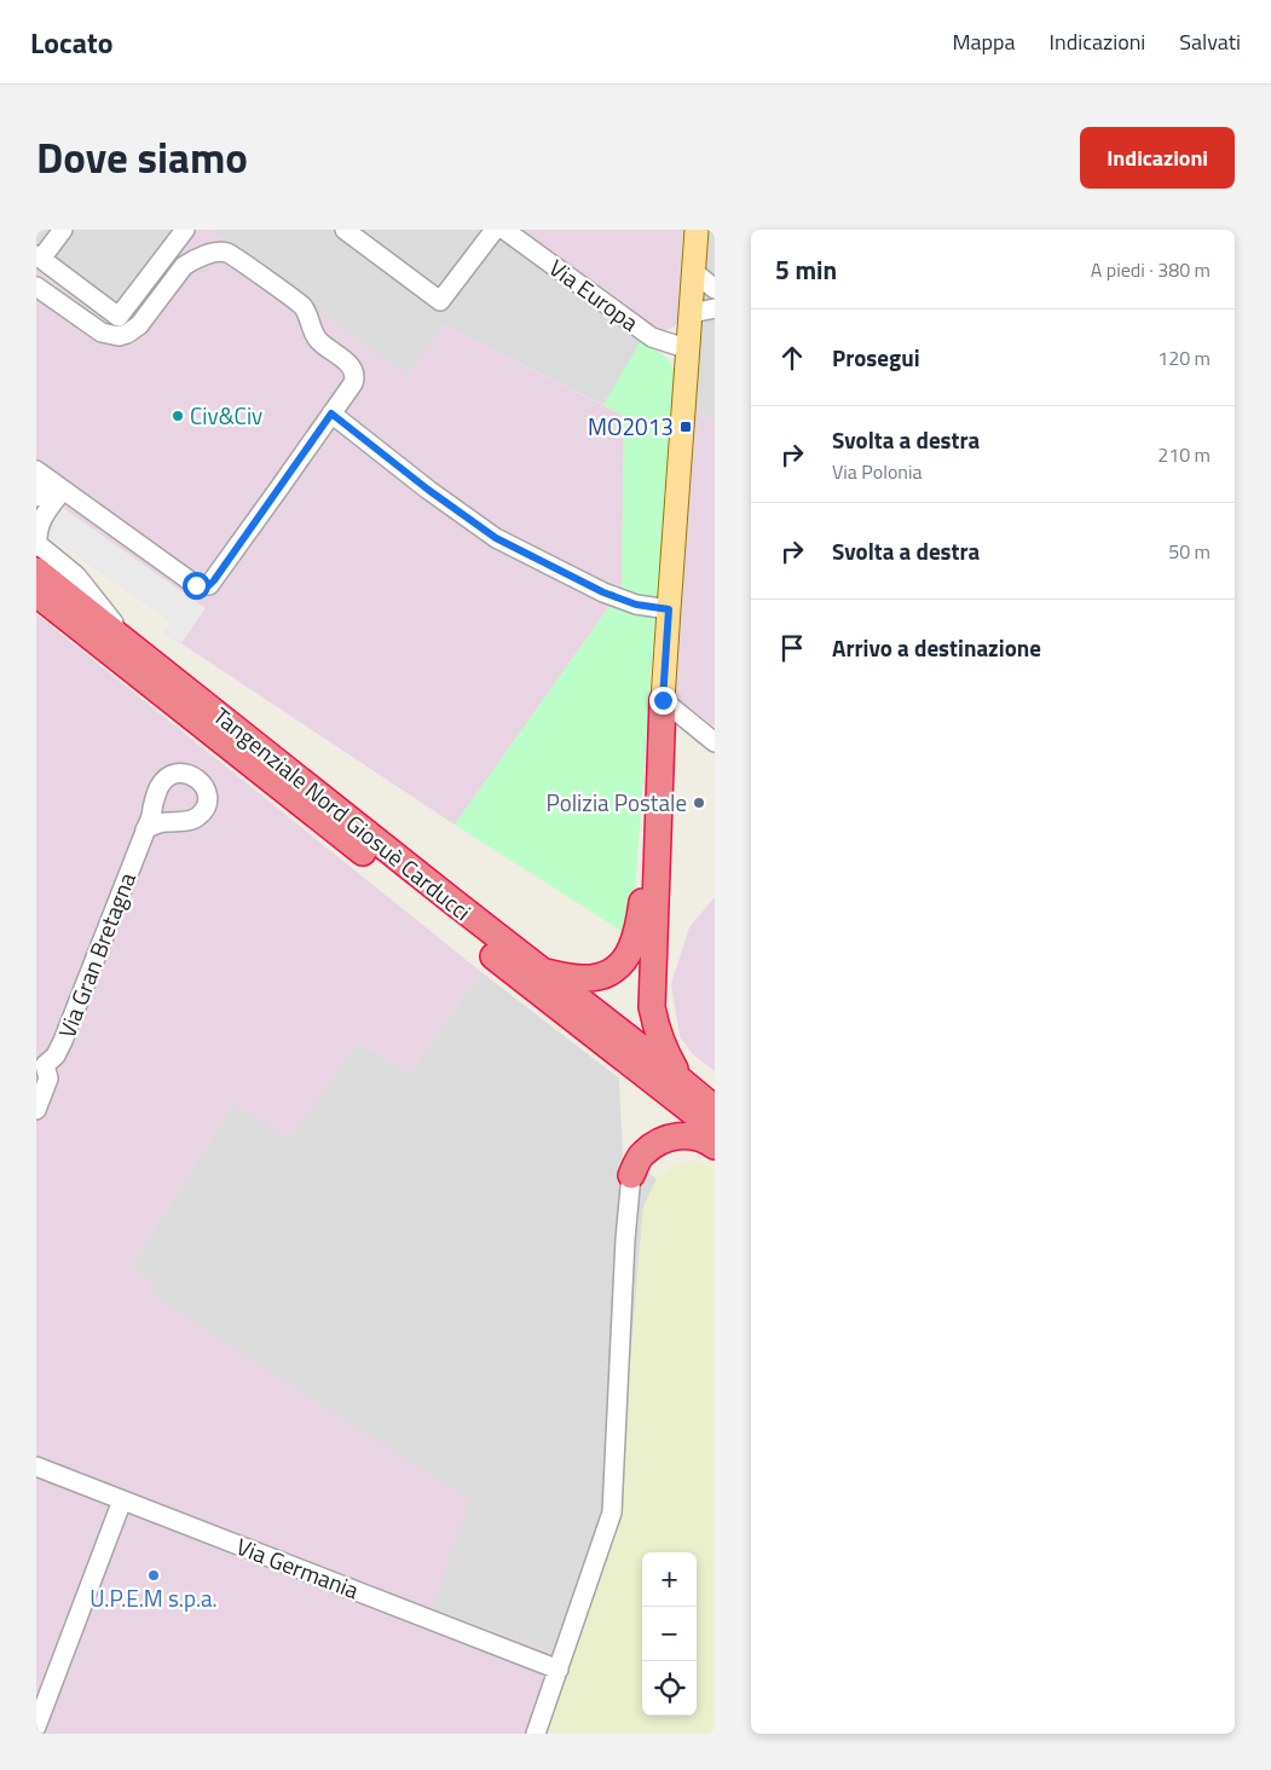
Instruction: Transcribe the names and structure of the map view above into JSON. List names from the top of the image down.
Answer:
{
  "streets": {
    "highway": ["Tangenziale Nord Giosuè Carducci"],
    "street": ["Via Europa", "Via Gran Bretagna", "Via Germania"]
  },
  "places": {
    "other": ["Civ&Civ", "Polizia Postale", "U.P.E.M s.p.a."],
    "transit": ["MO2013"]
  },
  "page": {
    "header": "Locato",
    "nav": ["Mappa", "Indicazioni", "Salvati"],
    "title": "Dove siamo",
    "buttons": "Indicazioni",
    "heading": ["5 min", "A piedi · 380 m"],
    "list": [
      ["Prosegui", "120 m"],
      ["Svolta a destra", "Via Polonia", "210 m"],
      ["Svolta a destra", "50 m"],
      "Arrivo a destinazione"
    ],
    "map_buttons": ["+", "−"]
  }
}
